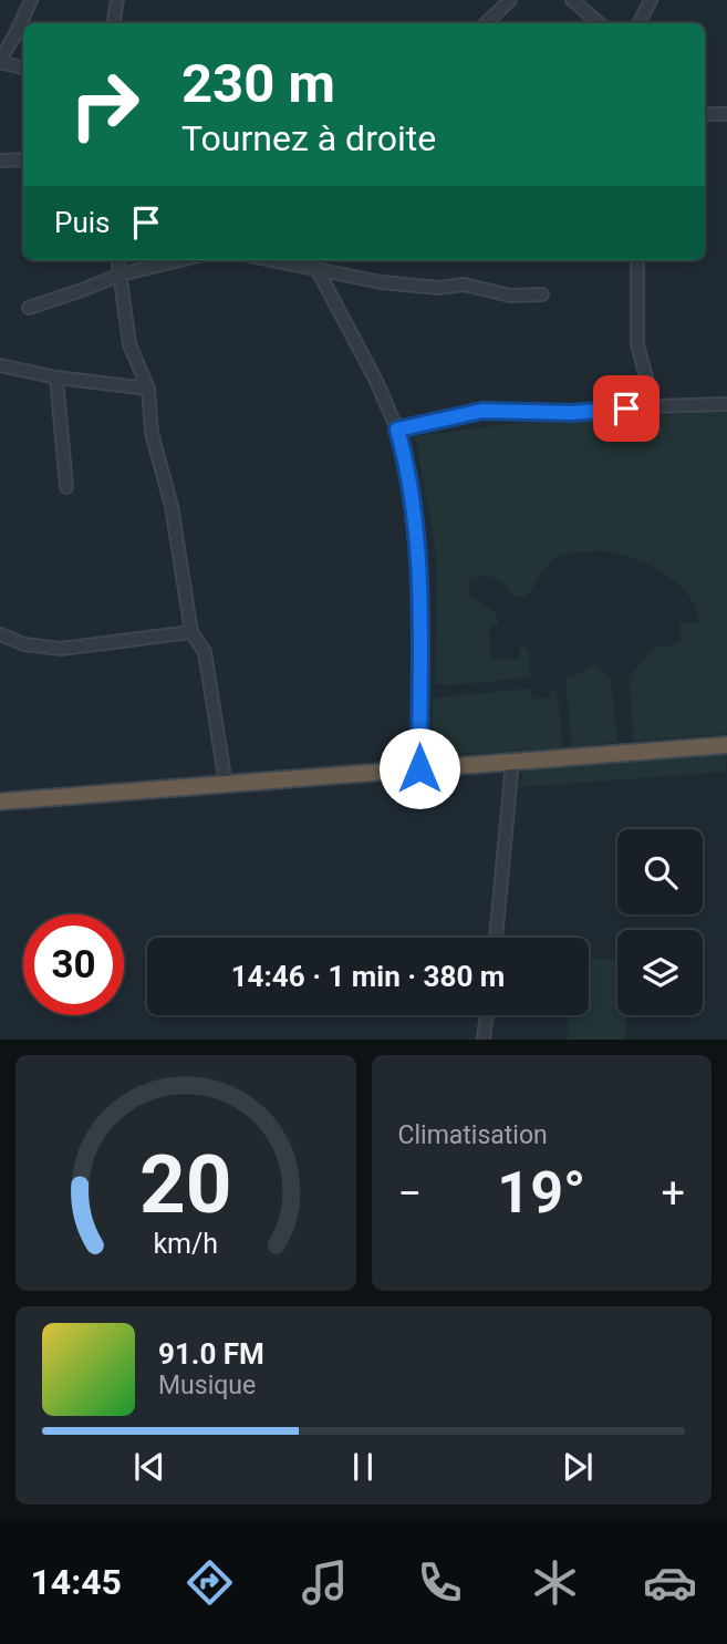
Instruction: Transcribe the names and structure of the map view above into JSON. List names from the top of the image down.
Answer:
{
  "page": {
    "turn": ["230 m", "Tournez à droite"],
    "then": "Puis",
    "limit": "30",
    "trip": "14:46 · 1 min · 380 m",
    "tile": "Climatisation",
    "heat": ["−", "19°", "+"],
    "song": ["91.0 FM", "Musique"],
    "tabs": "14:45",
    "gauge": ["20", "km/h"]
  }
}
